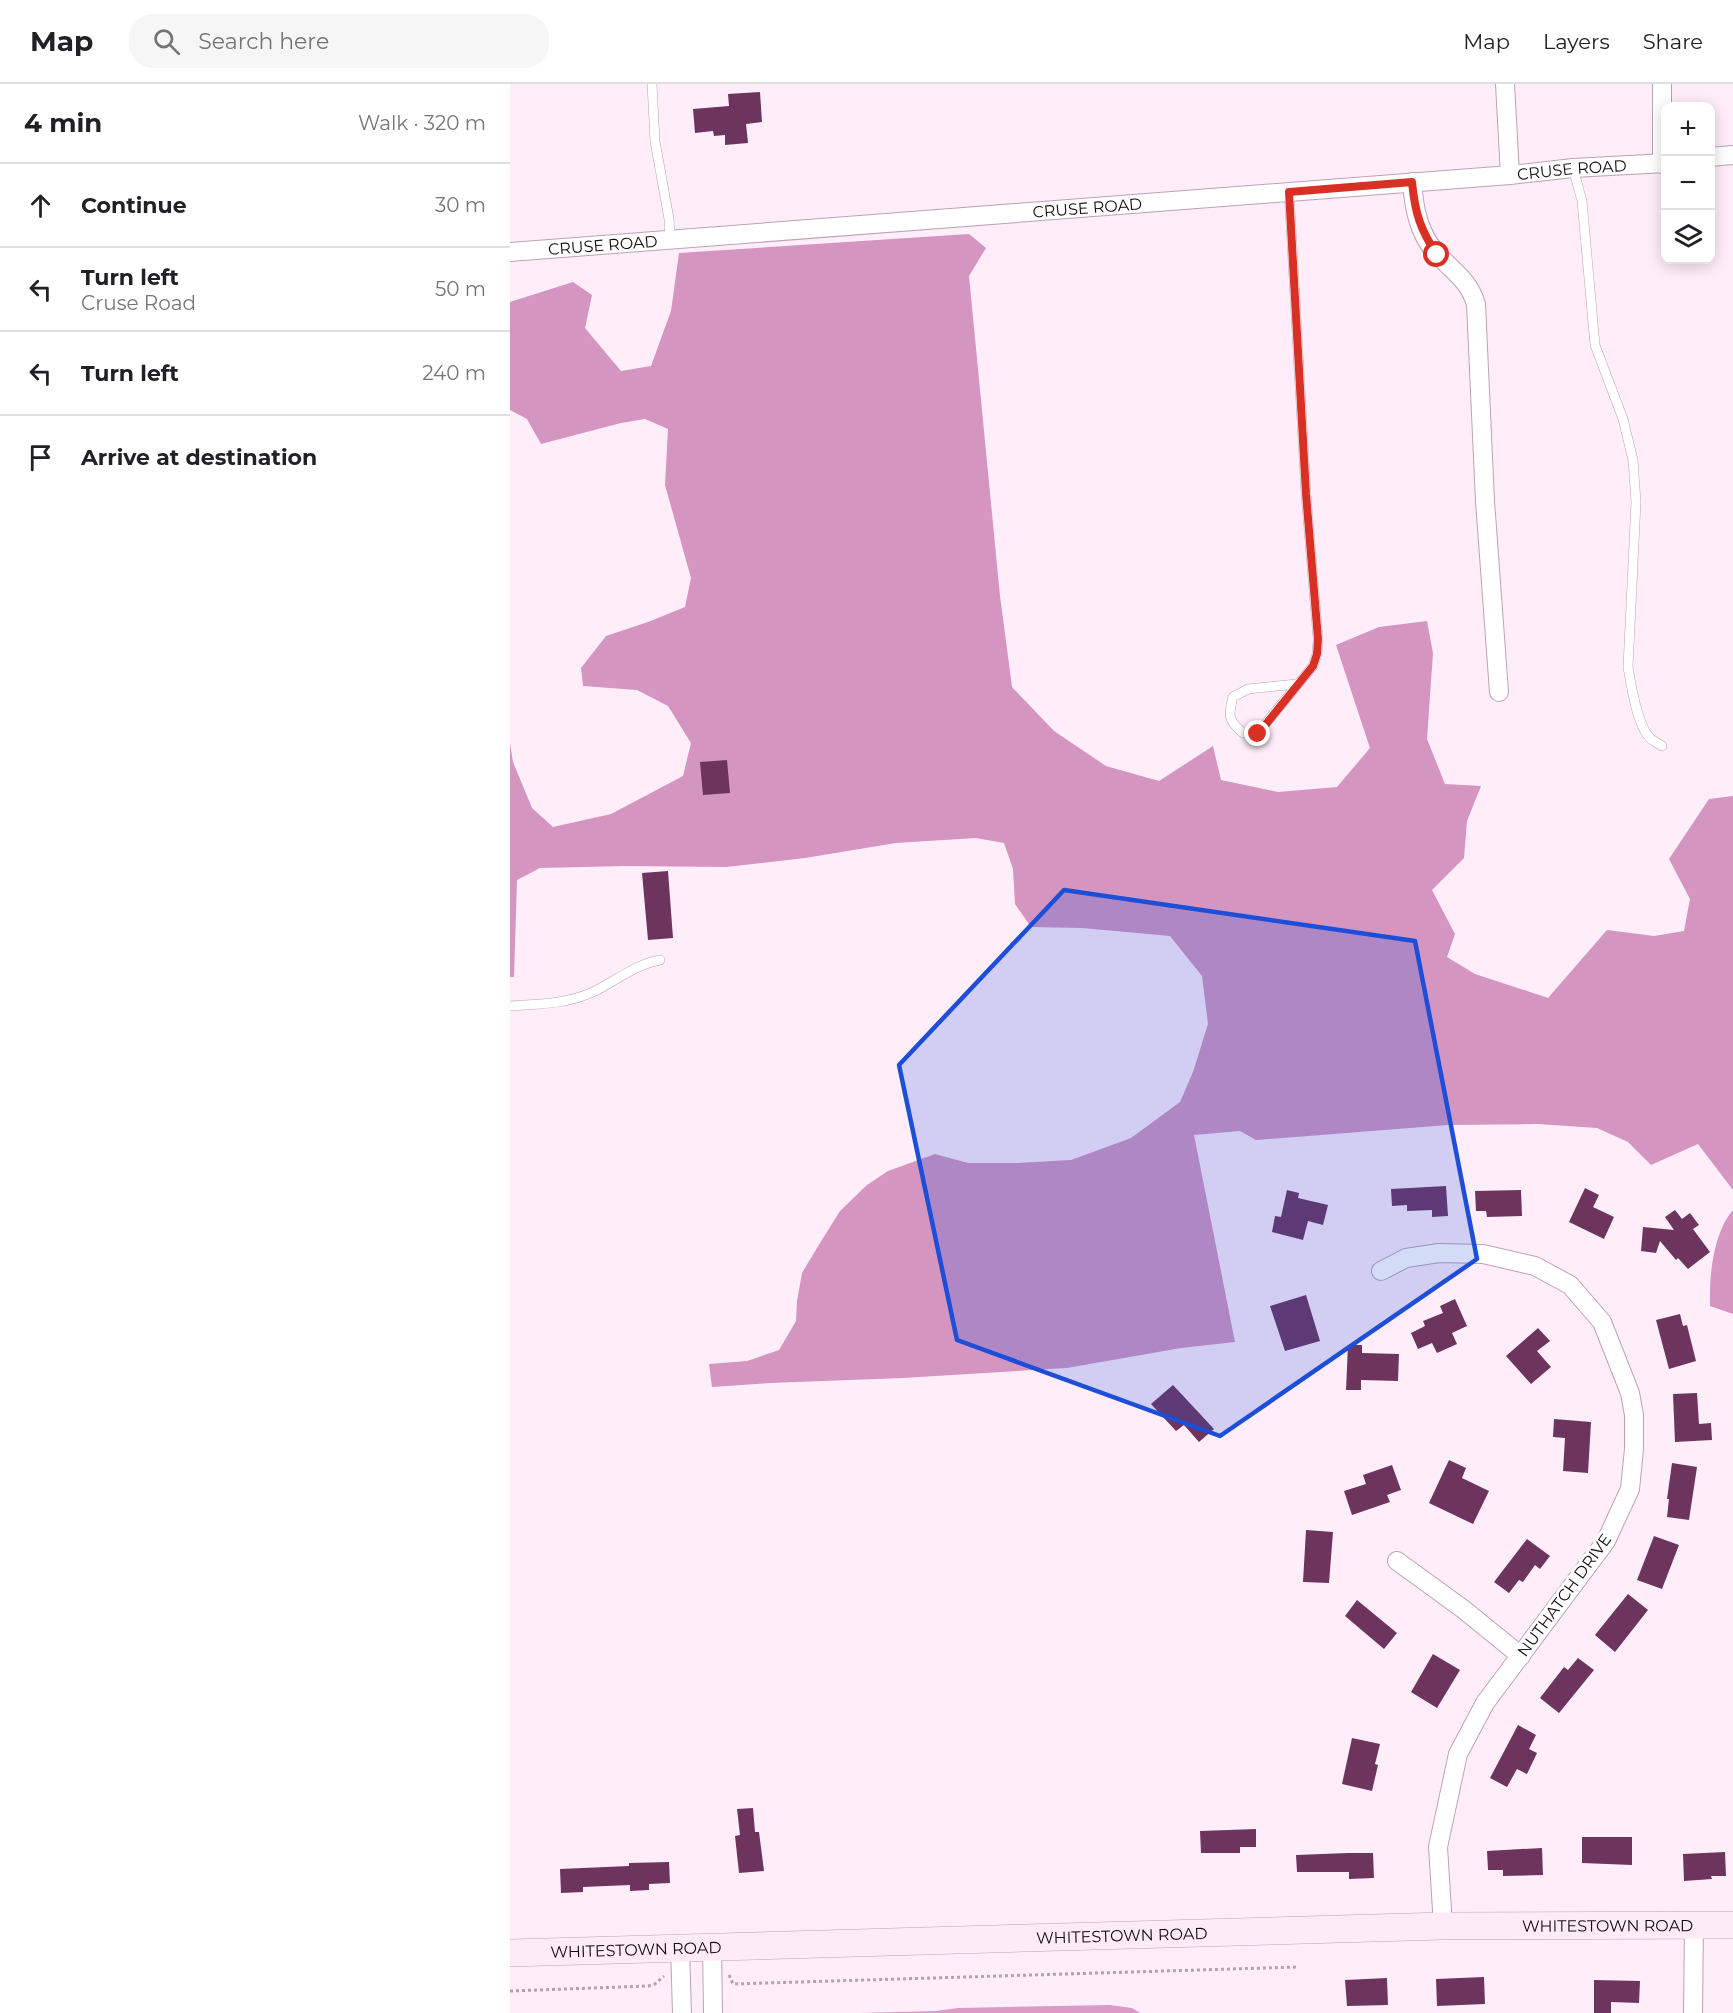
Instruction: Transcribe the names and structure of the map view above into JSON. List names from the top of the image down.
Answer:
{
  "streets": {
    "street": ["CRUSE ROAD", "NUTHATCH DRIVE", "WHITESTOWN ROAD"]
  },
  "crossings": [
    ["NUTHATCH DRIVE", "WHITESTOWN ROAD"]
  ],
  "page": {
    "header": "Map",
    "search": "Search here",
    "nav": ["Map", "Layers", "Share"],
    "heading": ["4 min", "Walk · 320 m"],
    "map_buttons": ["+", "−"],
    "list": [
      ["Continue", "30 m"],
      ["Turn left", "Cruse Road", "50 m"],
      ["Turn left", "240 m"],
      "Arrive at destination"
    ]
  }
}
